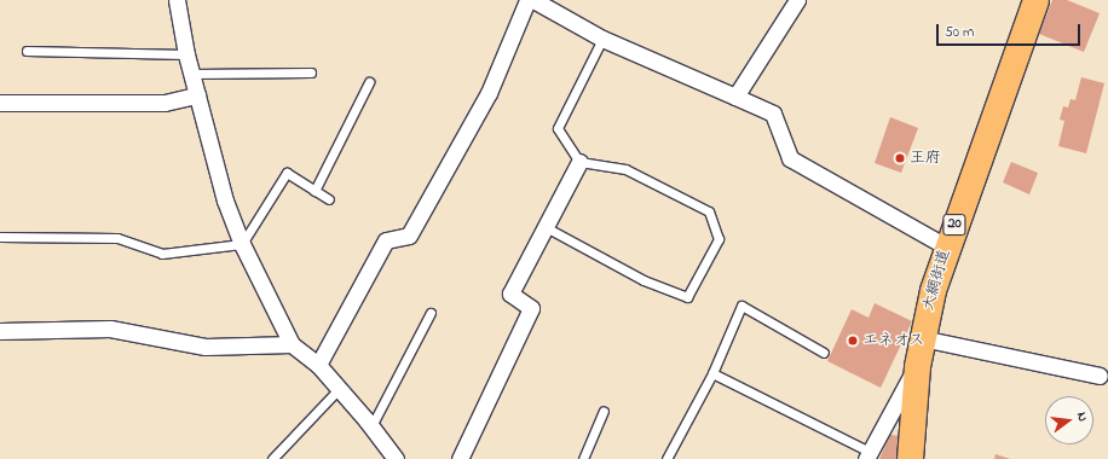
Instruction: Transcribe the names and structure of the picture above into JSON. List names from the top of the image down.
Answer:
{
  "streets": {
    "main road": ["20", "大網街道"]
  },
  "places": ["王府", "エネオス"],
  "scale_bar": "50 m",
  "north": "right"
}
